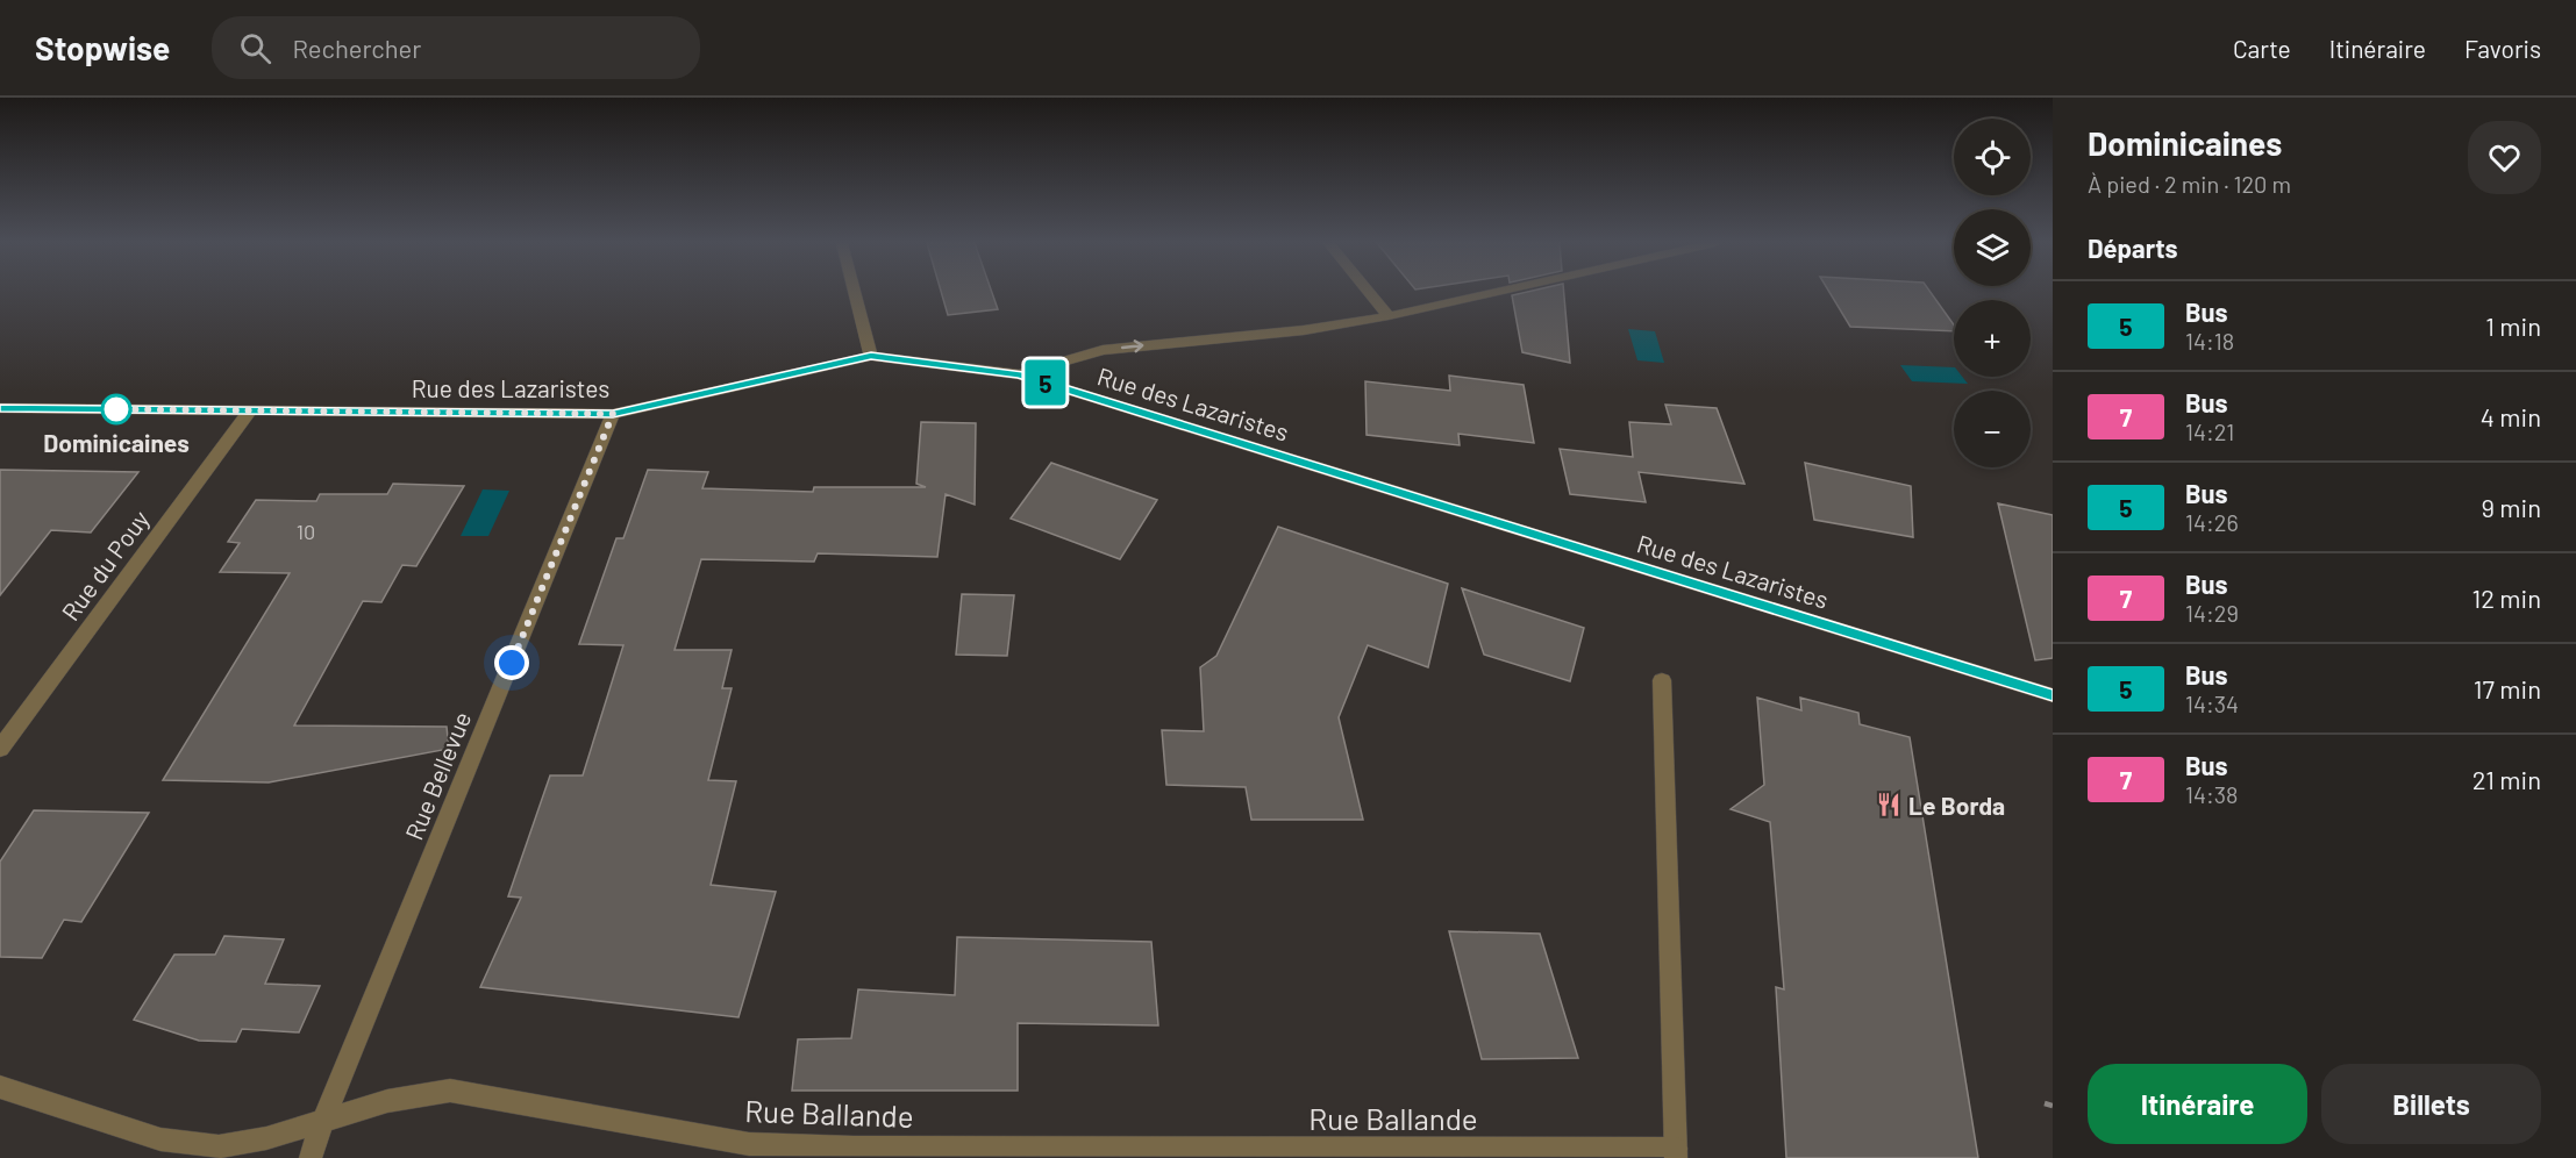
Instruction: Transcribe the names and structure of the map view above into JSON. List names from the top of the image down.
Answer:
{
  "streets": {
    "street": [
      "Rue des Lazaristes",
      "Rue du Pouy",
      "Rue Bellevue",
      "Rue Ballande"
    ]
  },
  "crossings": [
    ["Rue des Lazaristes", "Rue du Pouy"],
    ["Rue des Lazaristes", "Rue Bellevue"],
    ["Rue Bellevue", "Rue Ballande"]
  ],
  "places": {
    "other": ["Dominicaines"],
    "restaurant": ["Le Borda"]
  },
  "lines": ["bus line 5"],
  "house_numbers": ["10"],
  "page": {
    "header": "Stopwise",
    "search": "Rechercher",
    "nav": ["Carte", "Itinéraire", "Favoris"],
    "on_map": "5",
    "heading": [
      ["Dominicaines", "À pied · 2 min · 120 m"],
      "Départs"
    ],
    "map_buttons": ["+", "−"],
    "list": [
      {
        "mark": "5",
        "name": "Bus",
        "note": "14:18",
        "value": "1 min"
      },
      {
        "mark": "7",
        "name": "Bus",
        "note": "14:21",
        "value": "4 min"
      },
      {
        "mark": "5",
        "name": "Bus",
        "note": "14:26",
        "value": "9 min"
      },
      {
        "mark": "7",
        "name": "Bus",
        "note": "14:29",
        "value": "12 min"
      },
      {
        "mark": "5",
        "name": "Bus",
        "note": "14:34",
        "value": "17 min"
      },
      {
        "mark": "7",
        "name": "Bus",
        "note": "14:38",
        "value": "21 min"
      }
    ],
    "buttons": ["Itinéraire", "Billets"]
  }
}
